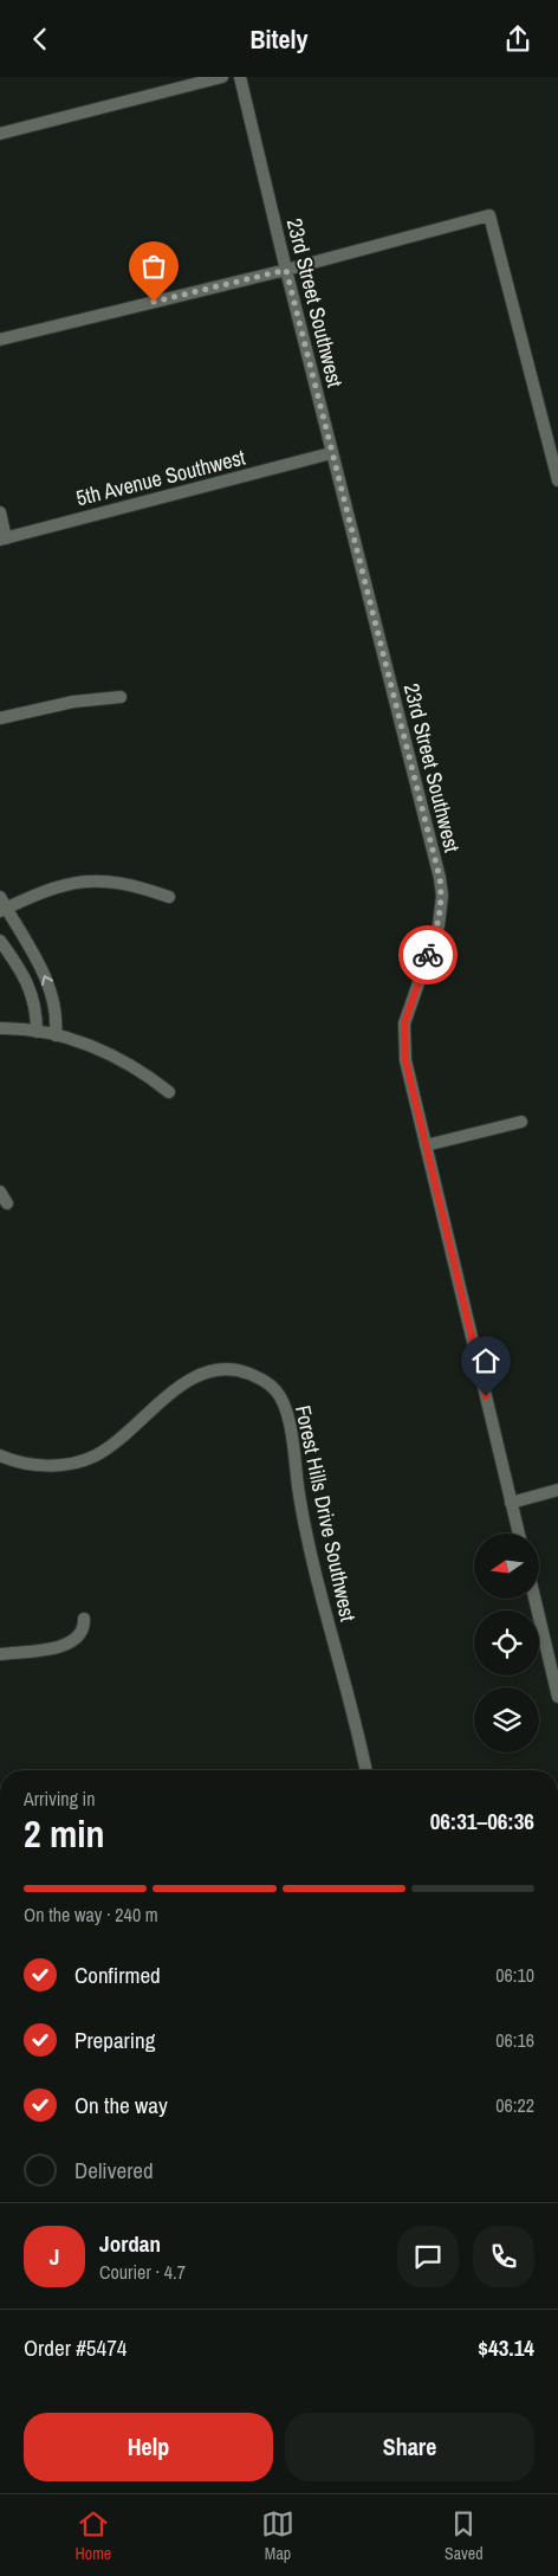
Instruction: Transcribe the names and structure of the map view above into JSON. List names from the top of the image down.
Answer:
{
  "streets": {
    "street": ["23rd Street Southwest", "5th Avenue Southwest", "Forest Hills Drive Southwest"]
  },
  "crossings": [
    ["23rd Street Southwest", "5th Avenue Southwest"]
  ],
  "north": "left",
  "page": {
    "header": "Bitely",
    "heading": ["2 min", "Arriving in", "06:31–06:36"],
    "panel": [
      "Jordan",
      "Courier · 4.7",
      "Order #5474",
      "$43.14"
    ],
    "bar": "On the way · 240 m",
    "list": [
      ["Confirmed", "06:10"],
      ["Preparing", "06:16"],
      ["On the way", "06:22"],
      "Delivered"
    ],
    "round": "J",
    "buttons": ["Help", "Share"],
    "tabs": ["Home", "Map", "Saved"]
  }
}
